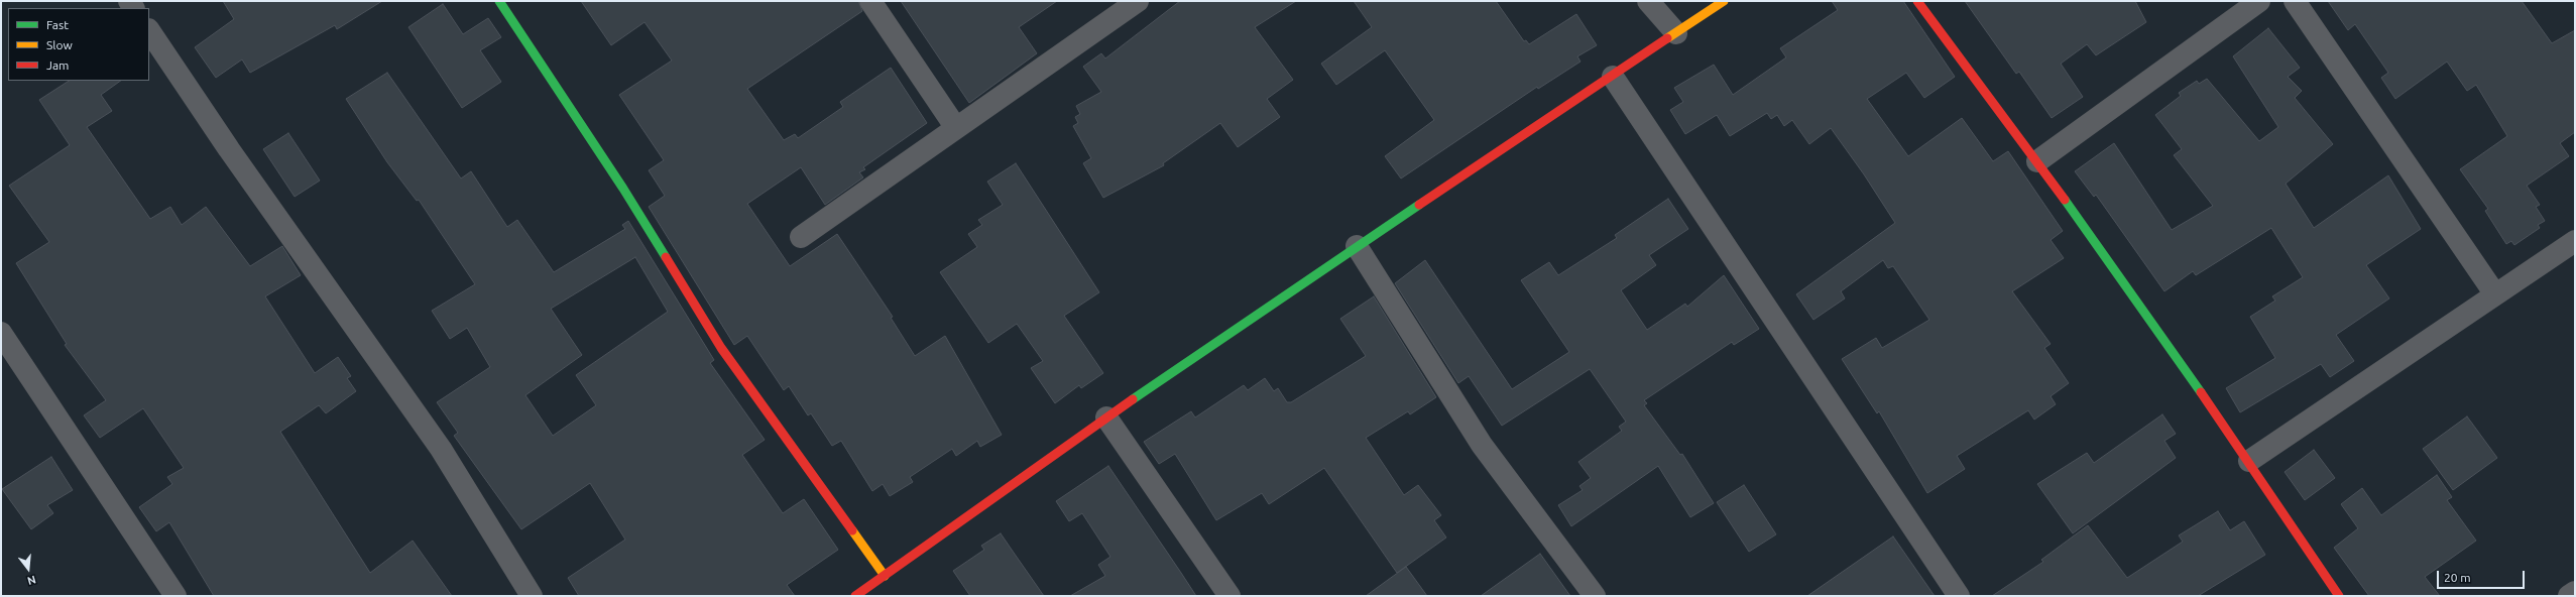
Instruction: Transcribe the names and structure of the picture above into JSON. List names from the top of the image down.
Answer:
{
  "legend": ["Fast", "Slow", "Jam"],
  "scale_bar": "20 m",
  "north": "bottom"
}
